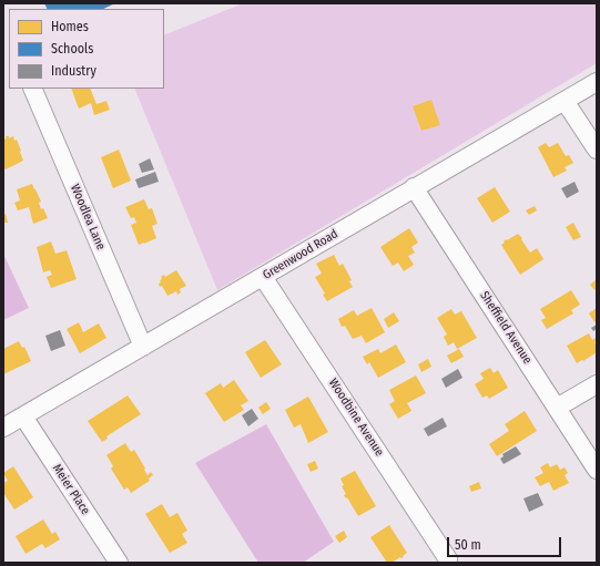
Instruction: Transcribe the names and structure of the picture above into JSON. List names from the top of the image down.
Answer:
{
  "streets": {
    "street": [
      "Woodlea Lane",
      "Greenwood Road",
      "Sheffield Avenue",
      "Woodbine Avenue",
      "Meier Place"
    ]
  },
  "crossings": [
    ["Woodlea Lane", "Greenwood Road"],
    ["Greenwood Road", "Sheffield Avenue"],
    ["Greenwood Road", "Woodbine Avenue"],
    ["Greenwood Road", "Meier Place"]
  ],
  "legend": ["Homes", "Schools", "Industry"],
  "scale_bar": "50 m"
}
